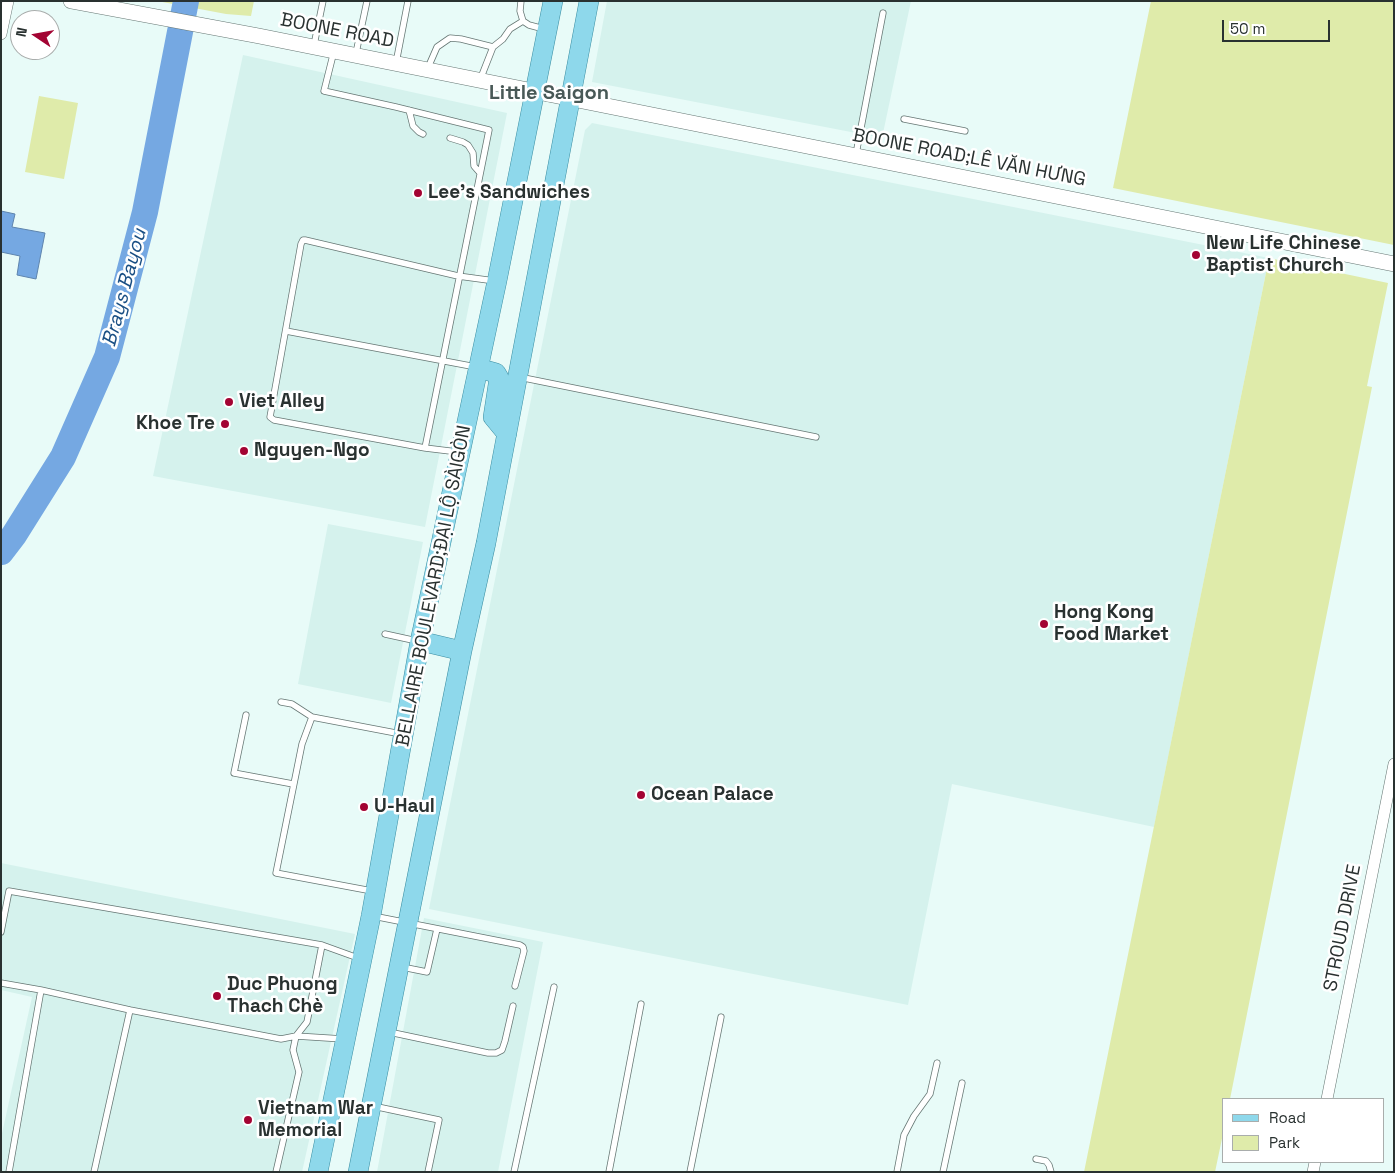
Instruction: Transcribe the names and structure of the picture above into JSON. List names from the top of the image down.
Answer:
{
  "streets": {
    "main road": ["BELLAIRE BOULEVARD;ĐẠI LỘ SÀIGÒN"],
    "street": ["BOONE ROAD", "BOONE ROAD;LÊ VĂN HƯNG", "STROUD DRIVE"]
  },
  "crossings": [
    ["BOONE ROAD", "BOONE ROAD;LÊ VĂN HƯNG"],
    ["BOONE ROAD", "BELLAIRE BOULEVARD;ĐẠI LỘ SÀIGÒN"],
    ["BOONE ROAD;LÊ VĂN HƯNG", "BELLAIRE BOULEVARD;ĐẠI LỘ SÀIGÒN"]
  ],
  "districts": ["Little Saigon"],
  "water": ["Brays Bayou"],
  "places": [
    "Lee's Sandwiches",
    "New Life Chinese Baptist Church",
    "Viet Alley",
    "Khoe Tre",
    "Nguyen-Ngo",
    "Hong Kong Food Market",
    "Ocean Palace",
    "U-Haul",
    "Duc Phuong Thach Chè",
    "Vietnam War Memorial"
  ],
  "legend": ["Road", "Park"],
  "scale_bar": "50 m",
  "north": "left"
}
